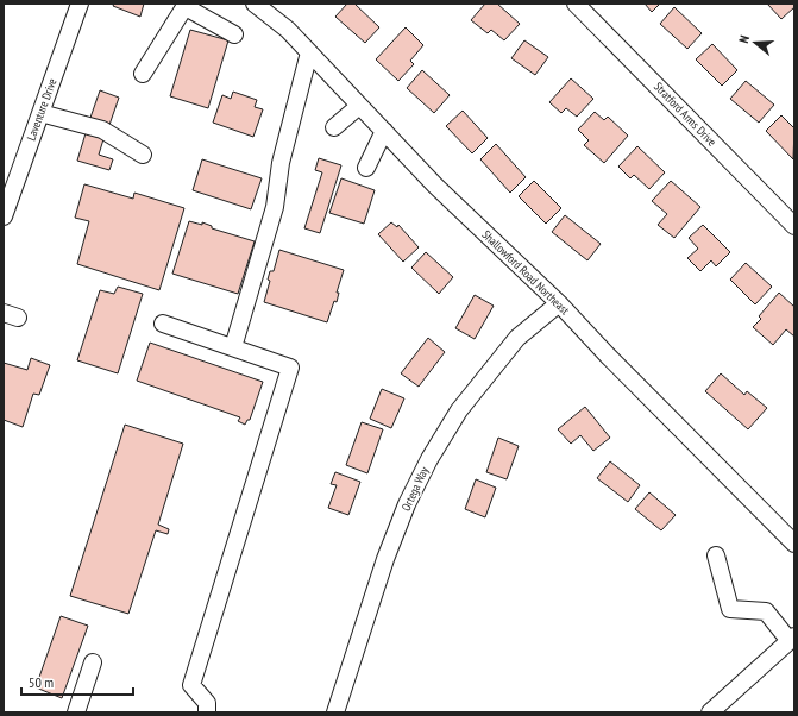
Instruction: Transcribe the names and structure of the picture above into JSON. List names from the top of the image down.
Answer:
{
  "streets": {
    "street": [
      "Laventure Drive",
      "Stratford Arms Drive",
      "Shallowford Road Northeast",
      "Ortega Way"
    ]
  },
  "crossings": [
    ["Shallowford Road Northeast", "Ortega Way"]
  ],
  "scale_bar": "50 m",
  "north": "left"
}
